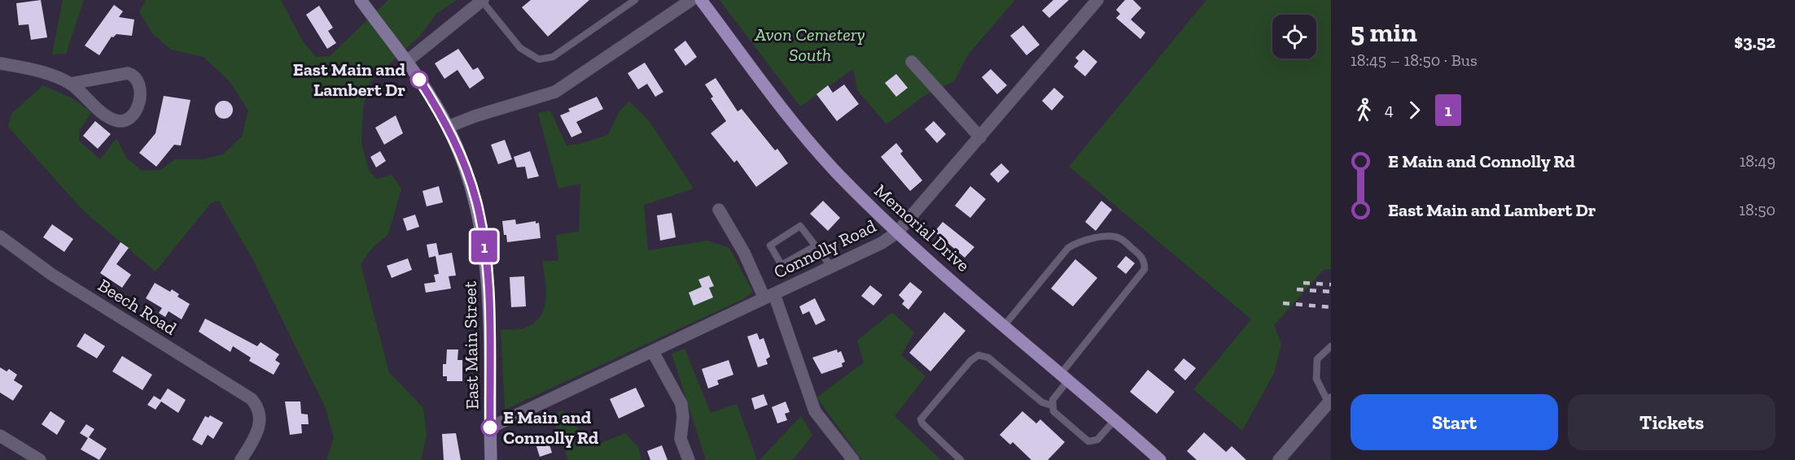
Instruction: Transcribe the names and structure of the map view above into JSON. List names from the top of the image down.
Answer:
{
  "streets": {
    "main road": ["Memorial Drive", "East Main Street"],
    "street": ["Connolly Road", "Beech Road"]
  },
  "crossings": [
    ["Memorial Drive", "Connolly Road"],
    ["Connolly Road", "East Main Street"]
  ],
  "parks": ["Avon Cemetery South"],
  "places": ["East Main and Lambert Dr", "E Main and Connolly Rd"],
  "lines": ["bus line 1"],
  "page": {
    "on_map": "1",
    "heading": ["5 min", "18:45 – 18:50 · Bus", "$3.52"],
    "legs": ["4", "1"],
    "list": [
      {
        "name": "E Main and Connolly Rd",
        "value": "18:49"
      },
      {
        "name": "East Main and Lambert Dr",
        "value": "18:50"
      }
    ],
    "buttons": ["Start", "Tickets"]
  }
}
